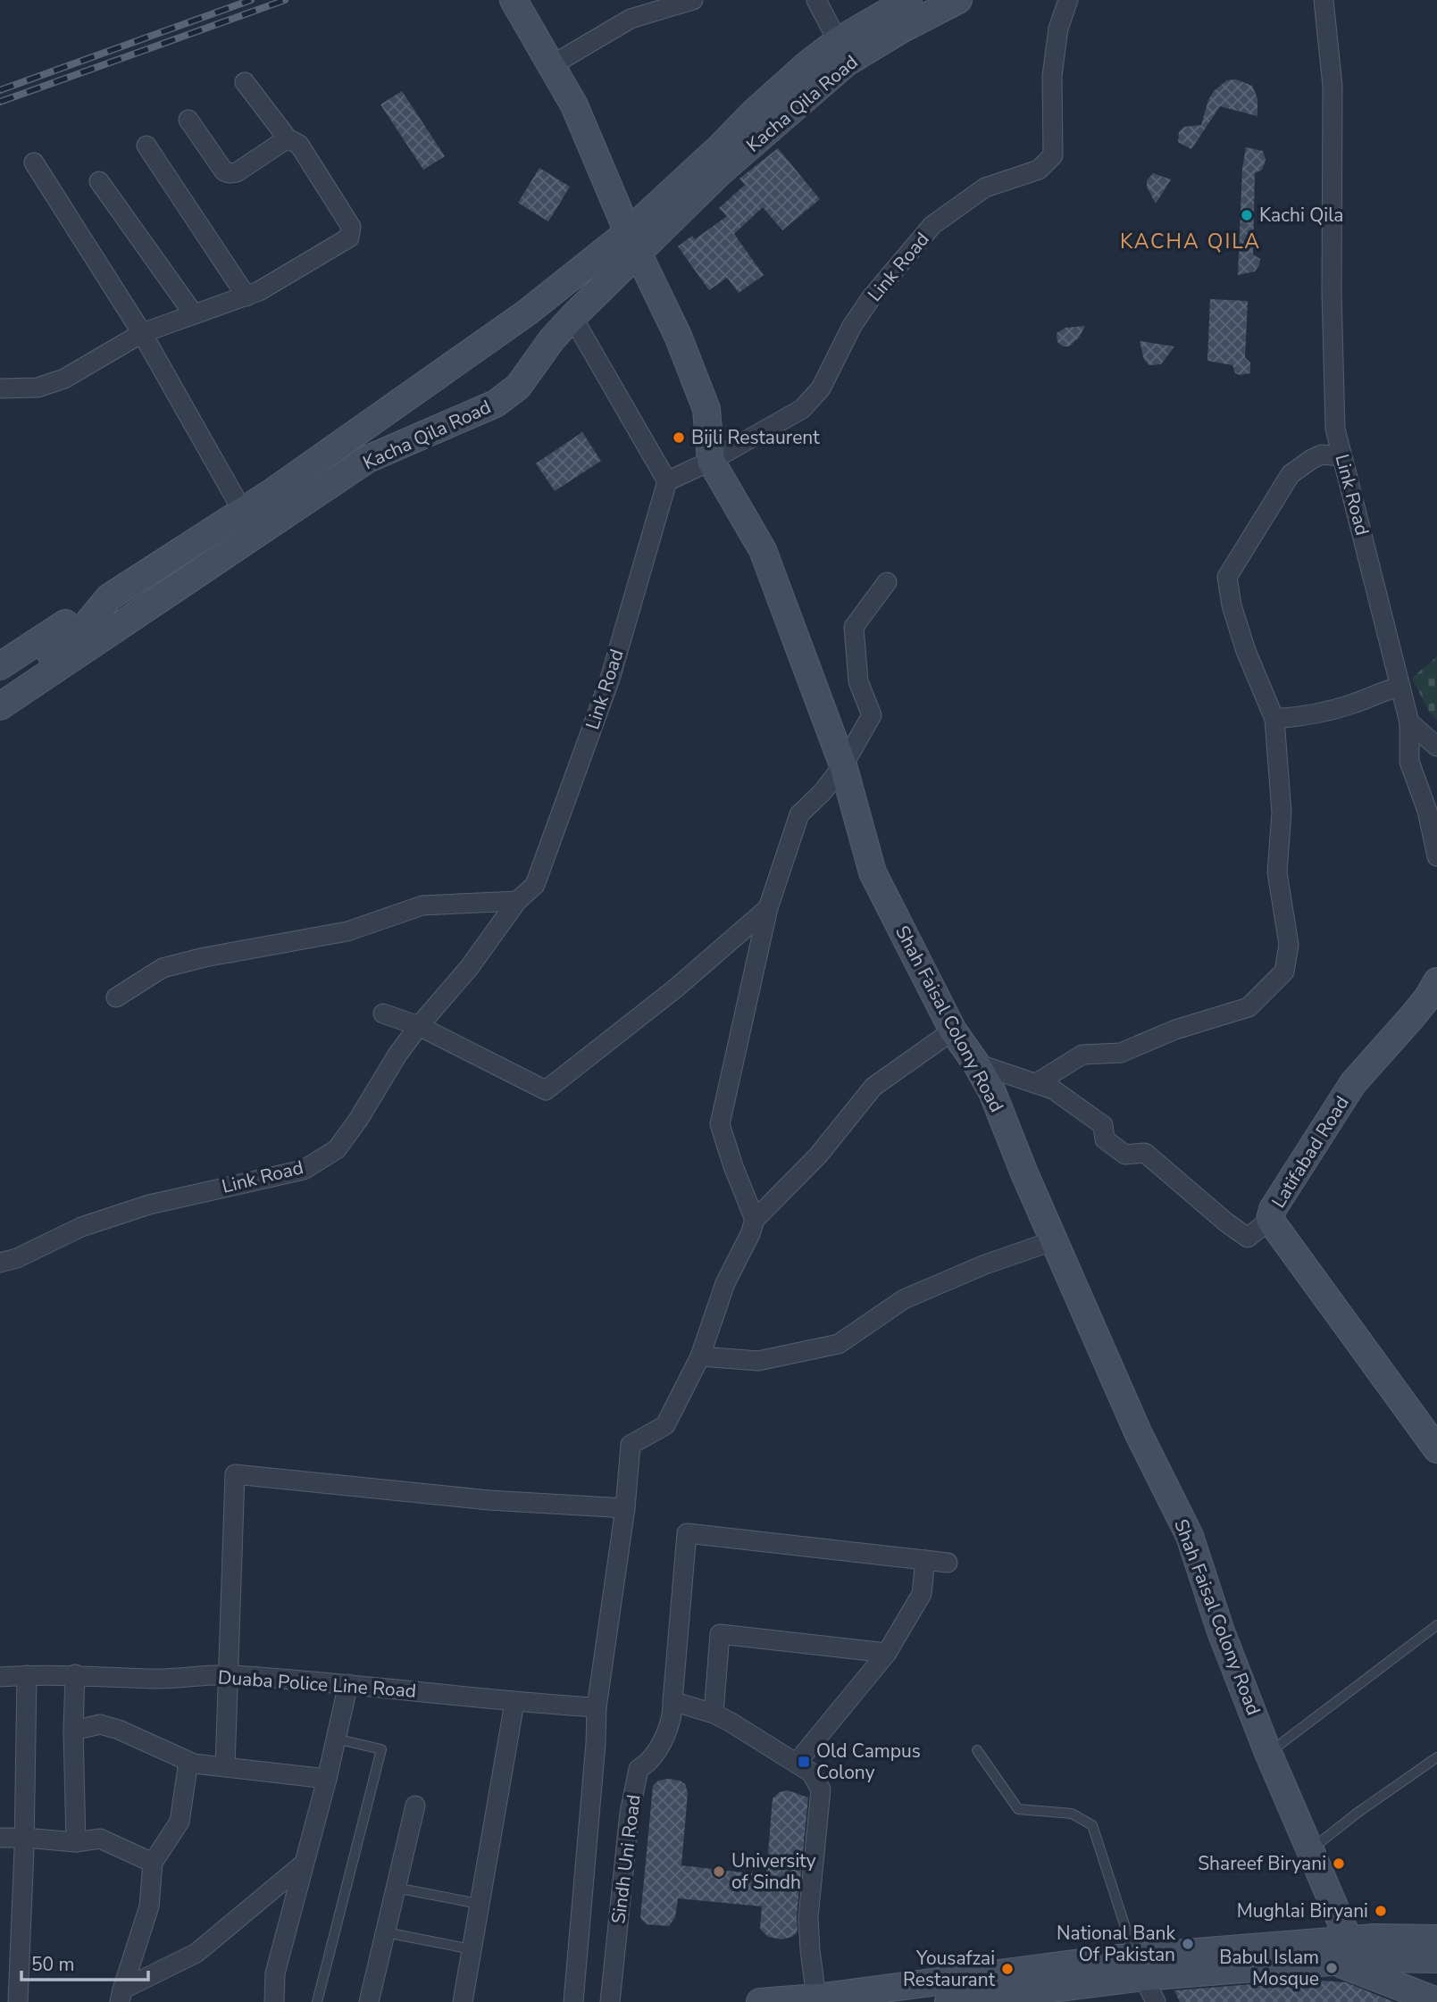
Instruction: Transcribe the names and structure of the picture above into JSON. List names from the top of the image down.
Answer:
{
  "streets": {
    "street": [
      "Kacha Qila Road",
      "Link Road",
      "Shah Faisal Colony Road",
      "Latifabad Road",
      "Duaba Police Line Road",
      "Sindh Uni Road"
    ]
  },
  "crossings": [
    ["Kacha Qila Road", "Shah Faisal Colony Road"],
    ["Link Road", "Shah Faisal Colony Road"]
  ],
  "districts": ["KACHA QILA"],
  "places": {
    "other": [
      "Kachi Qila",
      "Bijli Restaurent",
      "Shareef Biryani",
      "University of Sindh",
      "Mughlai Biryani",
      "National Bank Of Pakistan",
      "Babul Islam Mosque",
      "Yousafzai Restaurant"
    ],
    "transit": ["Old Campus Colony"]
  },
  "scale_bar": "50 m"
}
